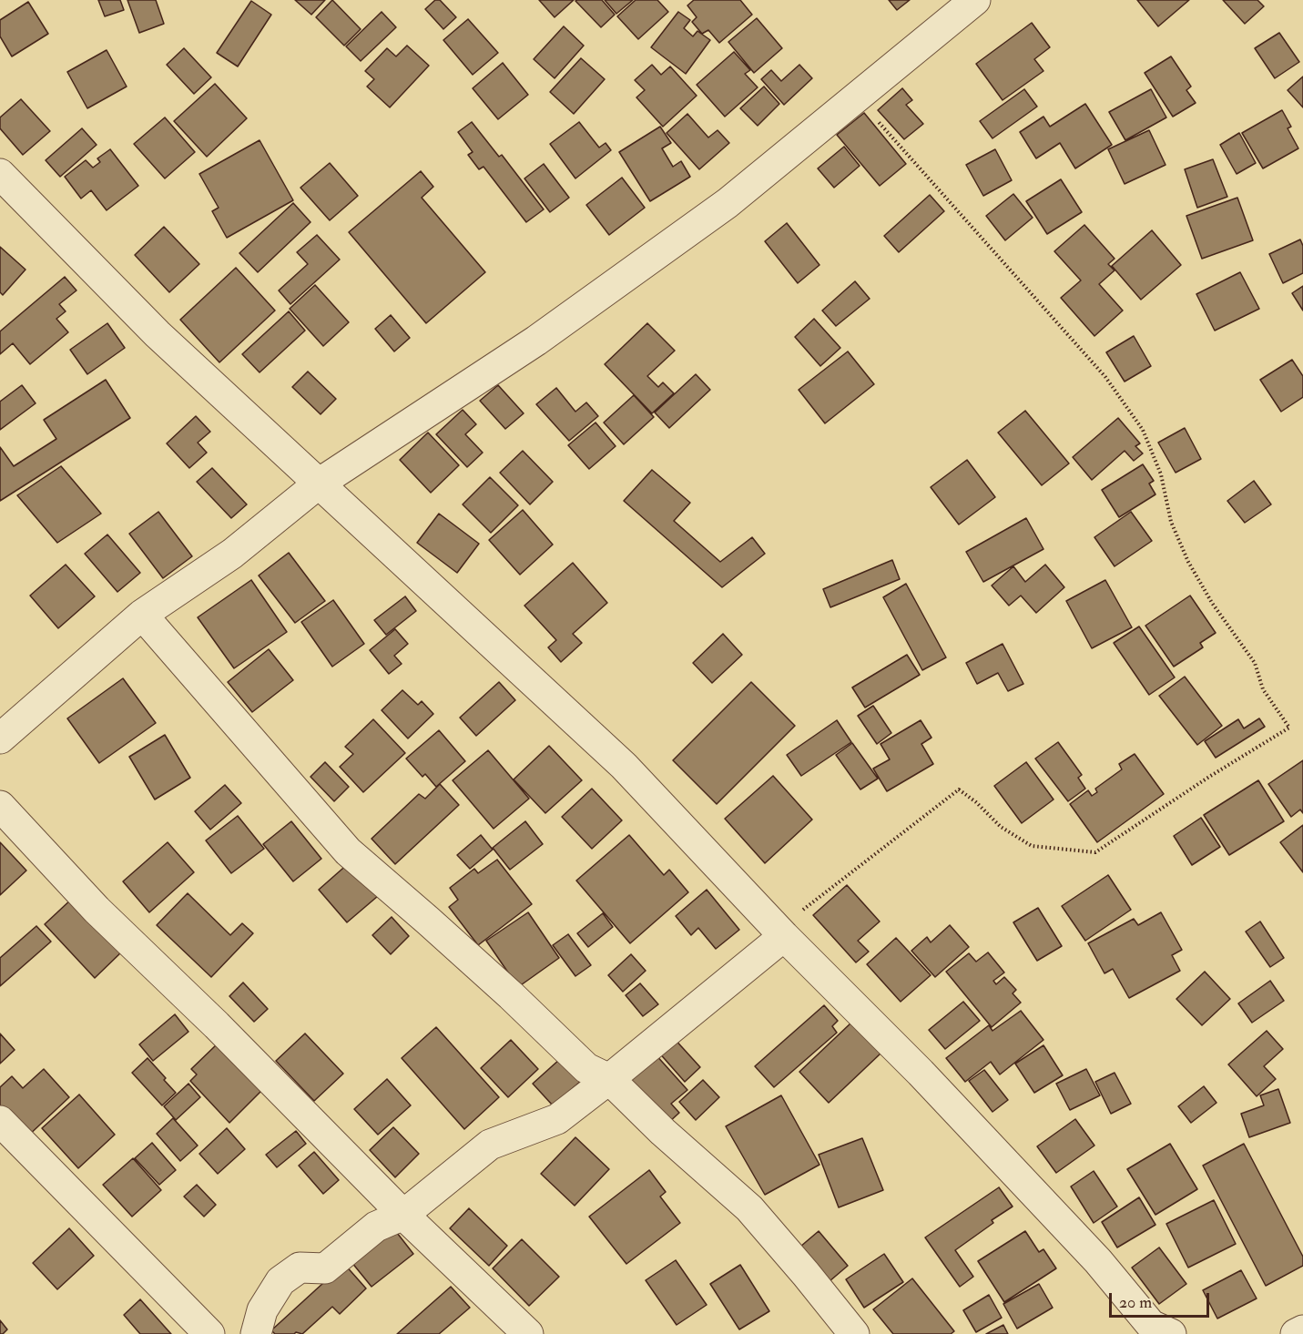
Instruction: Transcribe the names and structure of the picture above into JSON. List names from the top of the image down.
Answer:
{
  "scale_bar": "20 m"
}
